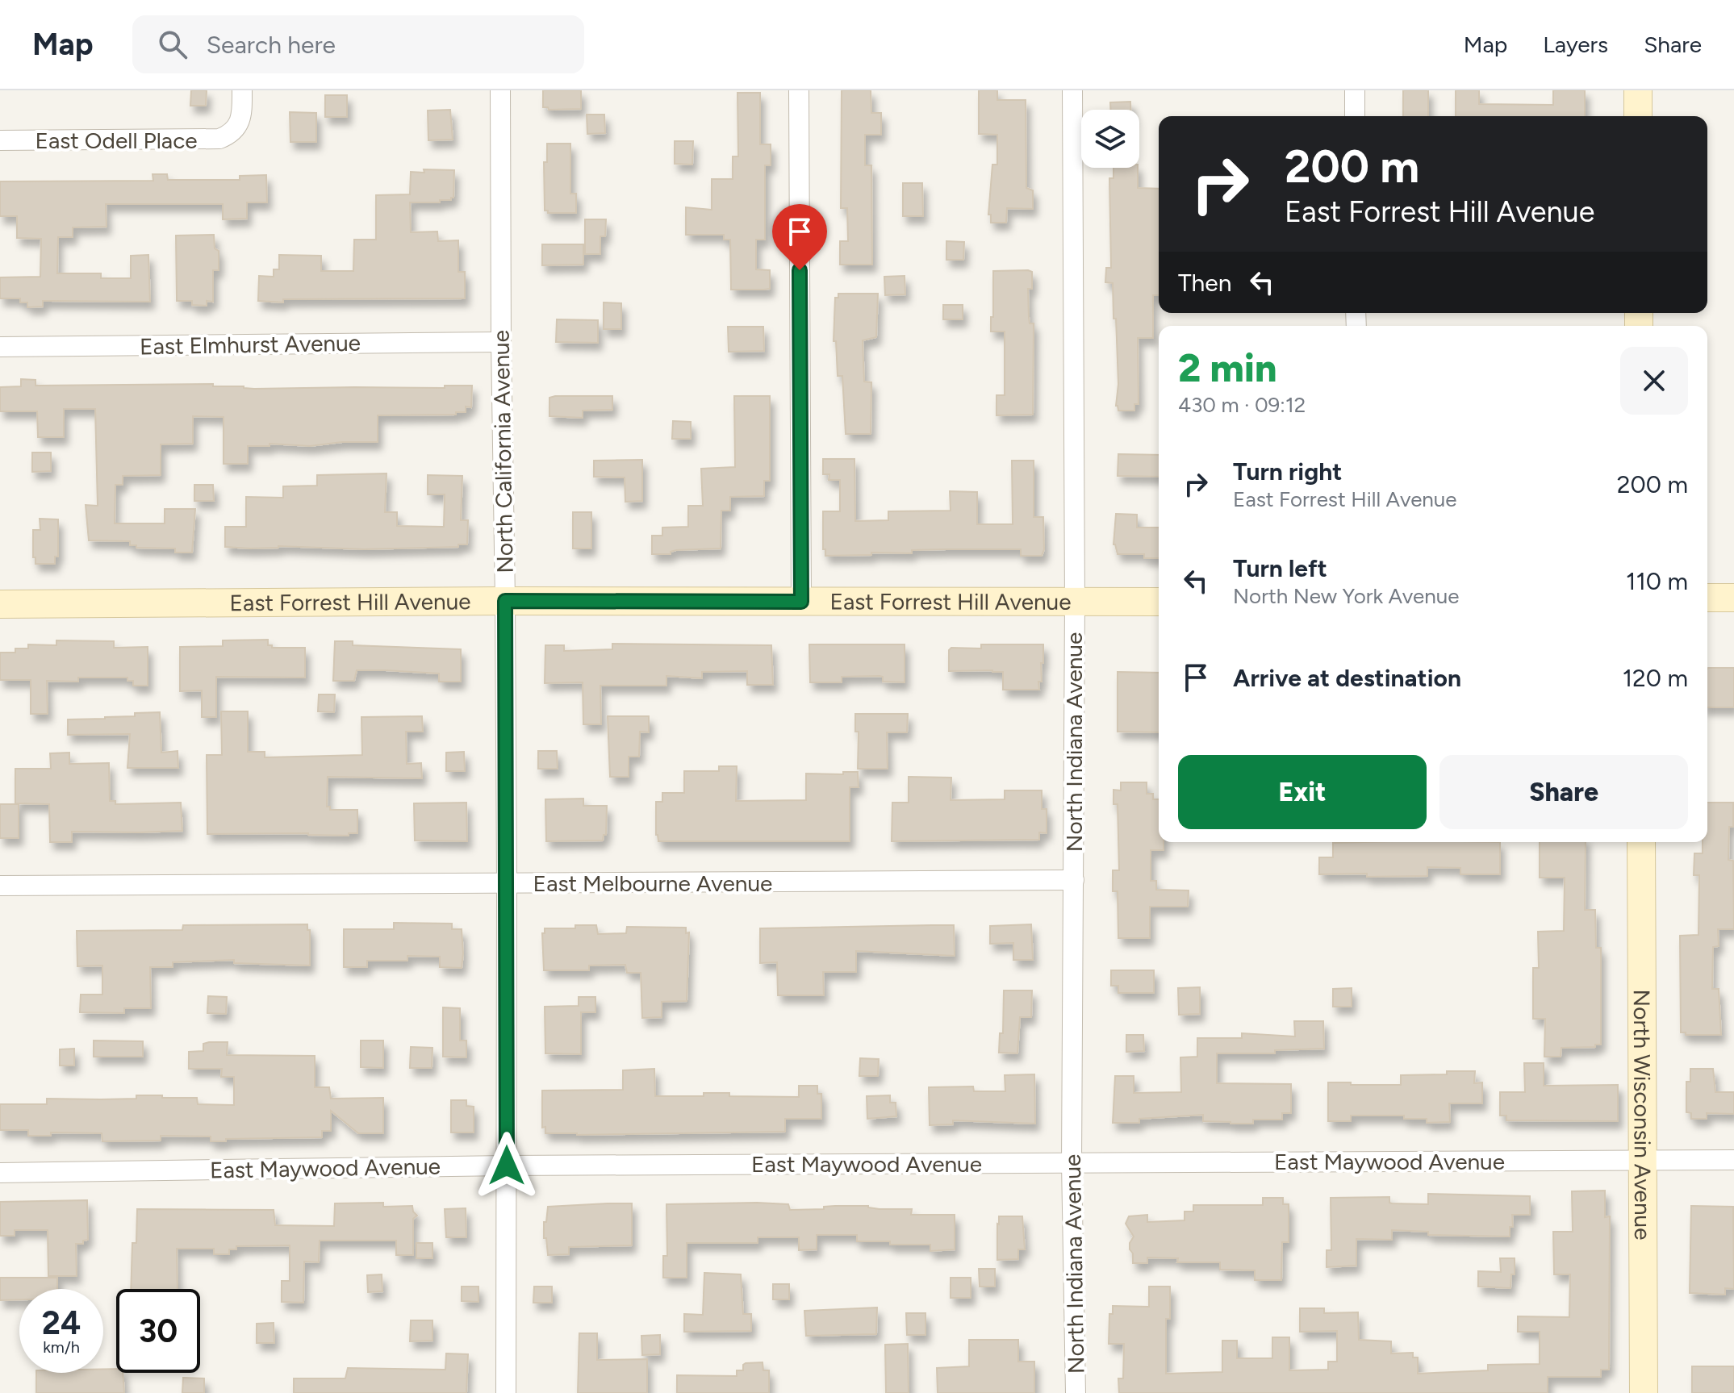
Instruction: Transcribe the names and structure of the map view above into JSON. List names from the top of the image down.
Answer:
{
  "streets": {
    "main road": ["East Forrest Hill Avenue", "North Wisconsin Avenue"],
    "street": [
      "East Odell Place",
      "East Elmhurst Avenue",
      "North California Avenue",
      "North Indiana Avenue",
      "East Melbourne Avenue",
      "East Maywood Avenue"
    ]
  },
  "crossings": [
    ["East Elmhurst Avenue", "North California Avenue"],
    ["North California Avenue", "East Forrest Hill Avenue"],
    ["North California Avenue", "East Melbourne Avenue"],
    ["North California Avenue", "East Maywood Avenue"],
    ["East Forrest Hill Avenue", "North Indiana Avenue"],
    ["North Indiana Avenue", "East Melbourne Avenue"],
    ["North Indiana Avenue", "East Maywood Avenue"],
    ["North Wisconsin Avenue", "East Maywood Avenue"]
  ],
  "page": {
    "header": "Map",
    "search": "Search here",
    "nav": ["Map", "Layers", "Share"],
    "turn": ["200 m", "East Forrest Hill Avenue"],
    "then": "Then",
    "heading": ["2 min", "430 m · 09:12"],
    "list": [
      {
        "name": "Turn right",
        "note": "East Forrest Hill Avenue",
        "value": "200 m"
      },
      {
        "name": "Turn left",
        "note": "North New York Avenue",
        "value": "110 m"
      },
      {
        "name": "Arrive at destination",
        "value": "120 m"
      }
    ],
    "buttons": ["Exit", "Share"],
    "speed": "24 km/h",
    "limit": "30"
  }
}
